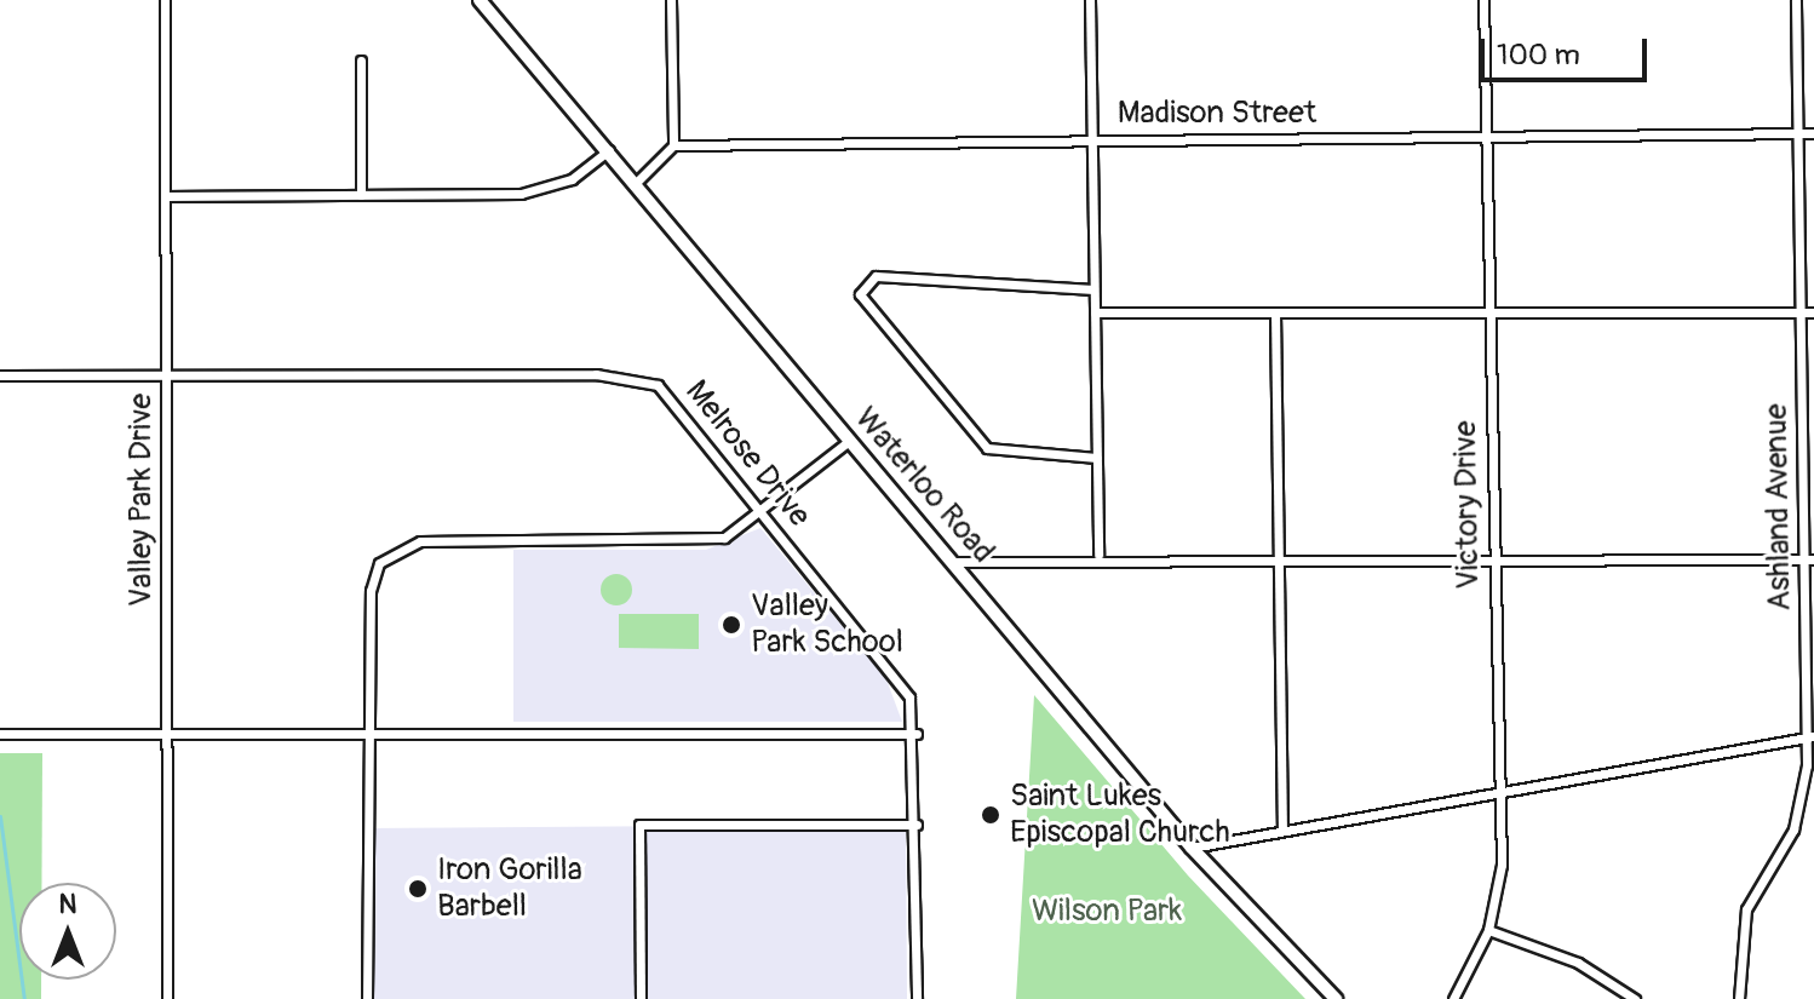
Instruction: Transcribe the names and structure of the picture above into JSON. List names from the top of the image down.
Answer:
{
  "streets": {
    "main road": ["Waterloo Road"],
    "street": [
      "Madison Street",
      "Melrose Drive",
      "Valley Park Drive",
      "Victory Drive",
      "Ashland Avenue"
    ]
  },
  "crossings": [
    ["Madison Street", "Victory Drive"],
    ["Madison Street", "Ashland Avenue"],
    ["Melrose Drive", "Valley Park Drive"]
  ],
  "parks": ["Wilson Park"],
  "places": ["Valley Park School", "Saint Lukes Episcopal Church", "Iron Gorilla Barbell"],
  "scale_bar": "100 m",
  "north": "top"
}
